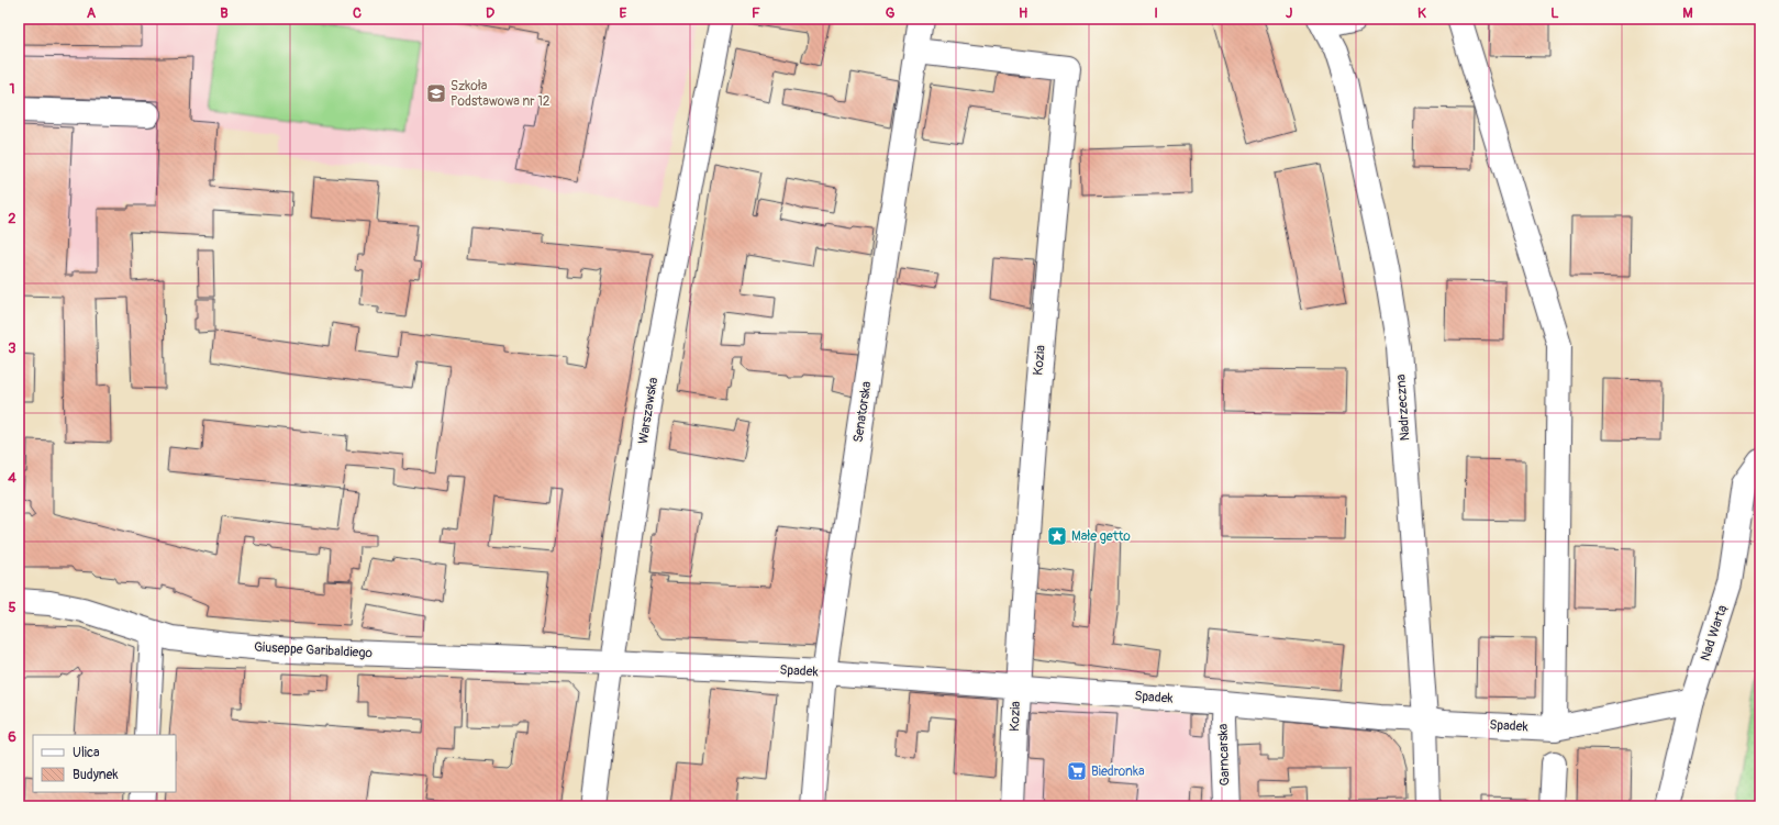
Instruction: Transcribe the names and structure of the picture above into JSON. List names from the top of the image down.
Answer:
{
  "streets": {
    "street": [
      "Kozia",
      "Nadrzeczna",
      "Warszawska",
      "Senatorska",
      "Nad Wartą",
      "Giuseppe Garibaldiego",
      "Spadek",
      "Garncarska"
    ]
  },
  "crossings": [
    ["Kozia", "Senatorska"],
    ["Kozia", "Spadek"],
    ["Nadrzeczna", "Spadek"],
    ["Warszawska", "Giuseppe Garibaldiego"],
    ["Warszawska", "Spadek"],
    ["Senatorska", "Spadek"],
    ["Nad Wartą", "Spadek"],
    ["Giuseppe Garibaldiego", "Spadek"],
    ["Spadek", "Garncarska"]
  ],
  "places": {
    "school or university": ["Szkoła Podstawowa nr 12"],
    "place": ["Małe getto"],
    "supermarket": ["Biedronka"]
  },
  "legend": ["Ulica", "Budynek"],
  "grid": {
    "columns": [
      "A",
      "B",
      "C",
      "D",
      "E",
      "F",
      "G",
      "H",
      "I",
      "J",
      "K",
      "L",
      "M"
    ],
    "rows": [
      "1",
      "2",
      "3",
      "4",
      "5",
      "6"
    ]
  }
}
